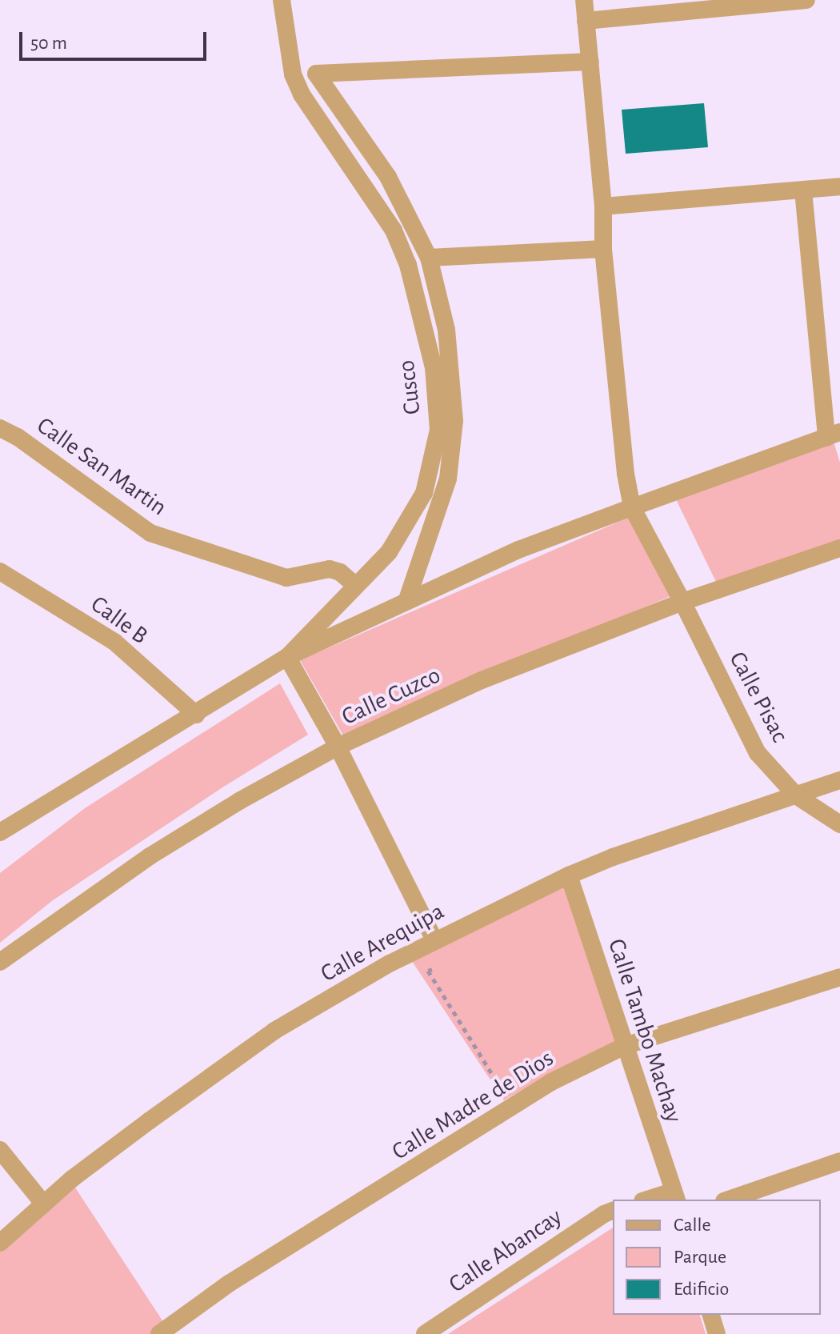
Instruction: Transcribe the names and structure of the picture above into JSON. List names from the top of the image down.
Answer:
{
  "streets": {
    "street": [
      "Cusco",
      "Calle San Martin",
      "Calle B",
      "Calle Cuzco",
      "Calle Pisac",
      "Calle Arequipa",
      "Calle Tambo Machay",
      "Calle Madre de Dios",
      "Calle Abancay"
    ]
  },
  "crossings": [
    ["Cusco", "Calle San Martin"],
    ["Calle Cuzco", "Calle Pisac"],
    ["Calle Pisac", "Calle Arequipa"],
    ["Calle Arequipa", "Calle Tambo Machay"],
    ["Calle Tambo Machay", "Calle Madre de Dios"]
  ],
  "legend": ["Calle", "Parque", "Edificio"],
  "scale_bar": "50 m"
}
